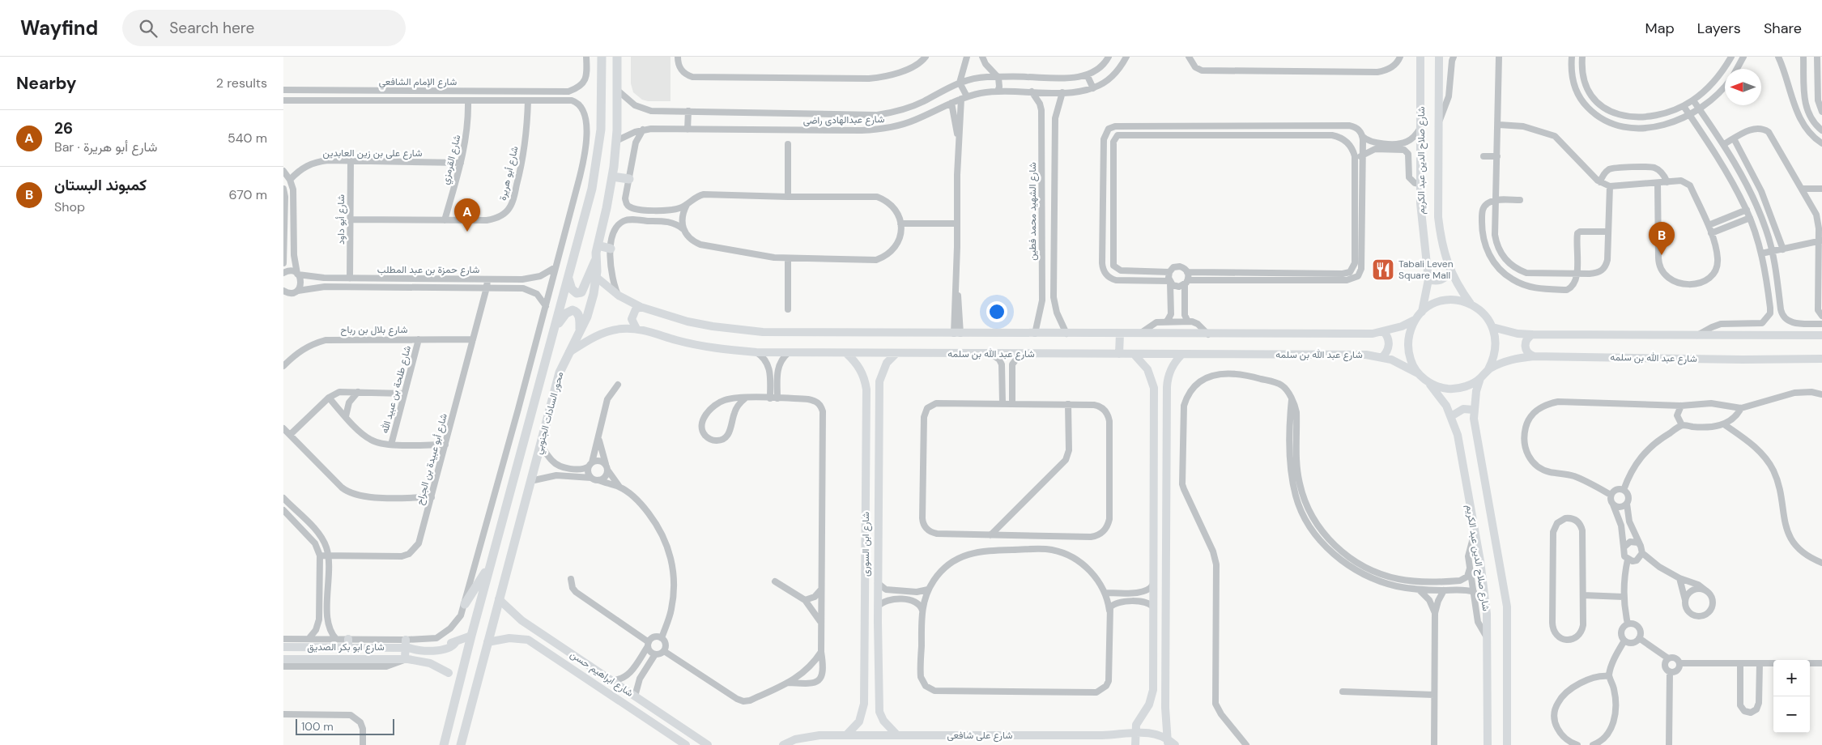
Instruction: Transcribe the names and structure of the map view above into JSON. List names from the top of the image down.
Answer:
{
  "streets": {
    "main road": [
      "شارع صلاح الدين عبد الكريم",
      "شارع عبد الله بن سلمه",
      "محور السادات الجنوبي",
      "شارع ابن السورى",
      "شارع ابو بكر الصديق",
      "شارع ابراهيم حسن",
      "شارع على شافعى"
    ],
    "street": [
      "شارع الإمام الشافعي",
      "شارع عبدالهادى راضى",
      "شارع على بن زين العابدين",
      "شارع القرمزي",
      "شارع أبو هريرة",
      "شارع الشهيد محمد فطين",
      "شارع أبو داود",
      "شارع حمزة بن عبد المطلب",
      "شارع بلال بن رباح",
      "شارع طلحة بن عبيد الله",
      "شارع أبو عبيدة بن الجراح"
    ]
  },
  "crossings": [
    ["شارع الإمام الشافعي", "شارع القرمزي"],
    ["شارع الإمام الشافعي", "شارع أبو هريرة"],
    ["شارع الإمام الشافعي", "شارع حمزة بن عبد المطلب"],
    ["شارع عبدالهادى راضى", "شارع الشهيد محمد فطين"],
    ["شارع عبدالهادى راضى", "محور السادات الجنوبي"],
    ["شارع على بن زين العابدين", "شارع القرمزي"],
    ["شارع على بن زين العابدين", "شارع أبو داود"],
    ["شارع القرمزي", "شارع أبو هريرة"],
    ["شارع صلاح الدين عبد الكريم", "شارع عبد الله بن سلمه"],
    ["شارع أبو هريرة", "شارع أبو داود"],
    ["شارع الشهيد محمد فطين", "شارع عبد الله بن سلمه"],
    ["شارع أبو داود", "شارع حمزة بن عبد المطلب"],
    ["شارع حمزة بن عبد المطلب", "شارع أبو عبيدة بن الجراح"],
    ["شارع بلال بن رباح", "شارع طلحة بن عبيد الله"],
    ["شارع بلال بن رباح", "شارع أبو عبيدة بن الجراح"],
    ["شارع عبد الله بن سلمه", "محور السادات الجنوبي"],
    ["شارع عبد الله بن سلمه", "شارع ابن السورى"],
    ["محور السادات الجنوبي", "شارع ابو بكر الصديق"],
    ["محور السادات الجنوبي", "شارع ابراهيم حسن"],
    ["شارع ابن السورى", "شارع على شافعى"]
  ],
  "places": {
    "restaurant": ["Tabali Leven Square Mall"]
  },
  "scale_bar": "100 m",
  "north": "left",
  "page": {
    "header": "Wayfind",
    "search": "Search here",
    "nav": ["Map", "Layers", "Share"],
    "heading": ["Nearby", "2 results"],
    "list": [
      {
        "mark": "A",
        "name": "26",
        "note": "Bar · شارع أبو هريرة",
        "value": "540 m"
      },
      {
        "mark": "B",
        "name": "كمبوند البستان",
        "note": "Shop",
        "value": "670 m"
      }
    ],
    "pins": ["A", "B"],
    "map_buttons": ["+", "−"],
    "scale": "100 m"
  }
}
